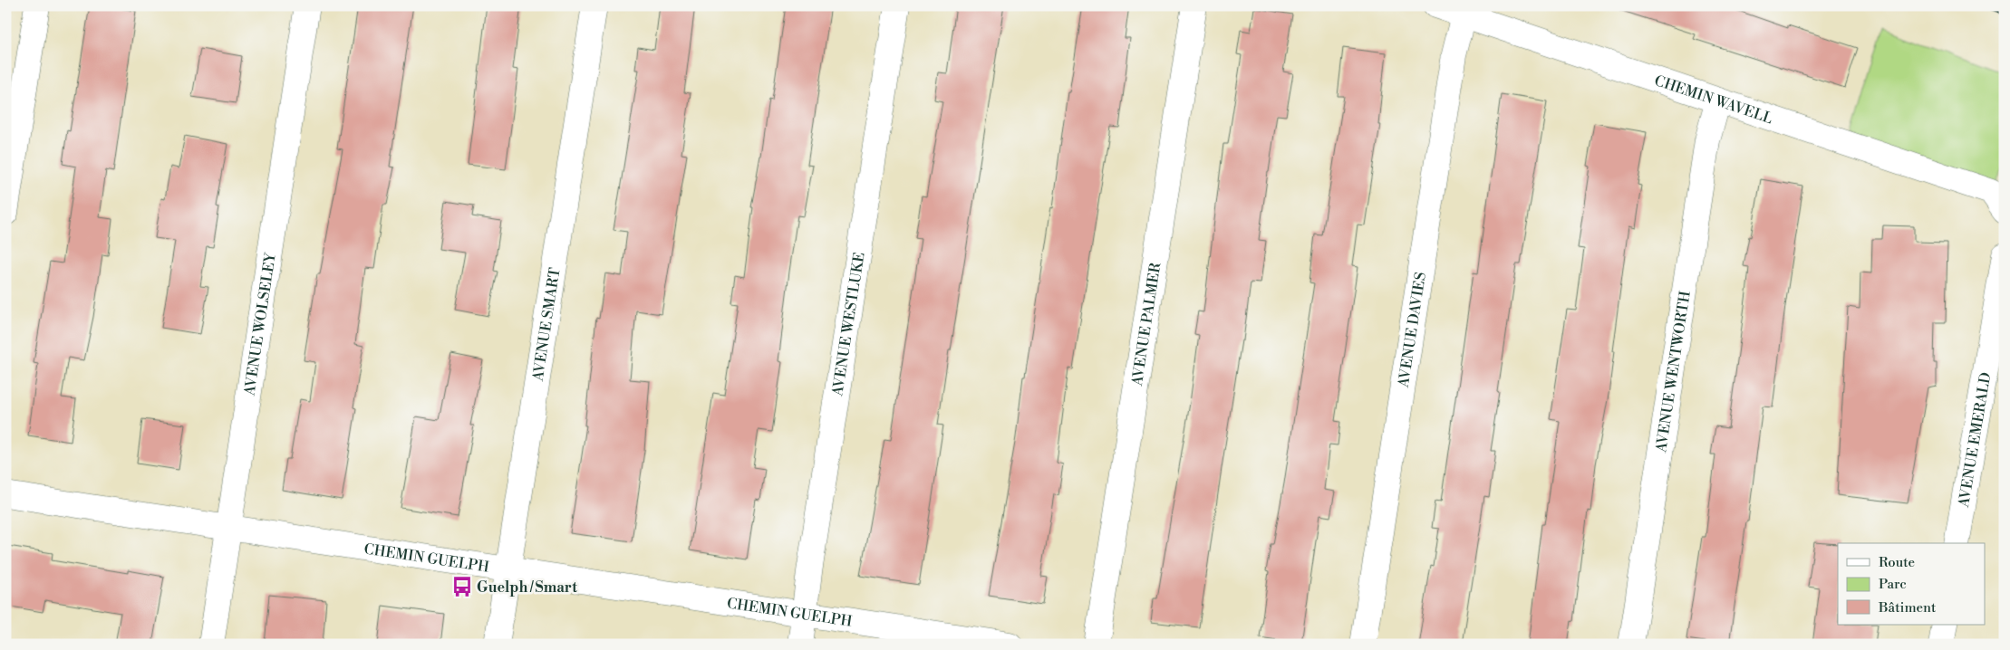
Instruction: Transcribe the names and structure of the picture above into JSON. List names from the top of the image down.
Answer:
{
  "streets": {
    "street": [
      "CHEMIN WAVELL",
      "AVENUE WOLSELEY",
      "AVENUE SMART",
      "AVENUE WESTLUKE",
      "AVENUE PALMER",
      "AVENUE DAVIES",
      "AVENUE WENTWORTH",
      "AVENUE EMERALD",
      "CHEMIN GUELPH"
    ]
  },
  "crossings": [
    ["CHEMIN WAVELL", "AVENUE DAVIES"],
    ["CHEMIN WAVELL", "AVENUE WENTWORTH"],
    ["AVENUE WOLSELEY", "CHEMIN GUELPH"],
    ["AVENUE SMART", "CHEMIN GUELPH"],
    ["AVENUE WESTLUKE", "CHEMIN GUELPH"]
  ],
  "places": {
    "bus stop": ["Guelph / Smart"]
  },
  "legend": ["Route", "Parc", "Bâtiment"]
}
